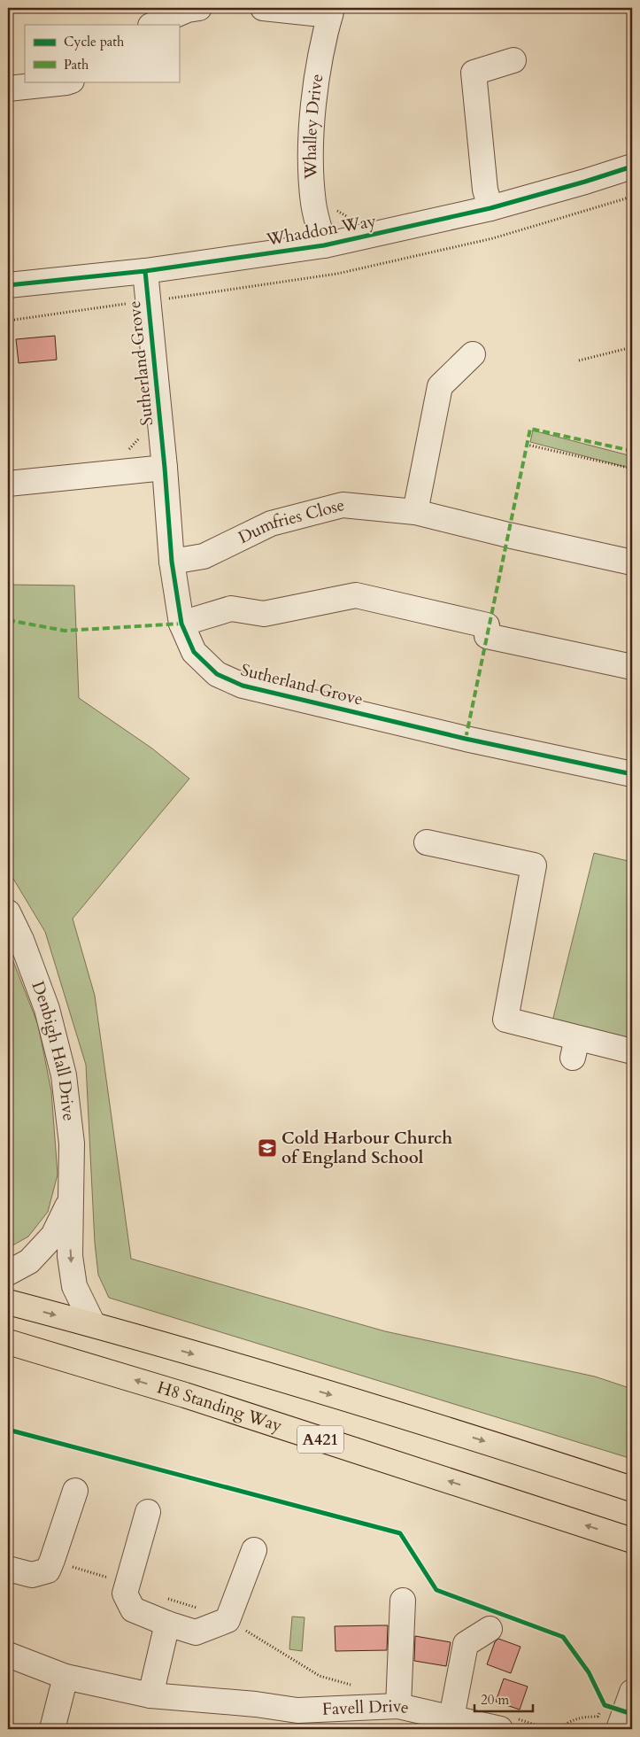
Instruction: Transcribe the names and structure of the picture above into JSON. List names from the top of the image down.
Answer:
{
  "streets": {
    "highway": ["H8 Standing Way", "A421"],
    "street": [
      "Whalley Drive",
      "Whaddon Way",
      "Sutherland Grove",
      "Dumfries Close",
      "Denbigh Hall Drive",
      "Favell Drive"
    ]
  },
  "crossings": [
    ["Whalley Drive", "Whaddon Way"],
    ["Whaddon Way", "Sutherland Grove"],
    ["Sutherland Grove", "Dumfries Close"]
  ],
  "places": {
    "school or university": ["Cold Harbour Church of England School"]
  },
  "legend": ["Cycle path", "Path"],
  "scale_bar": "20 m"
}
